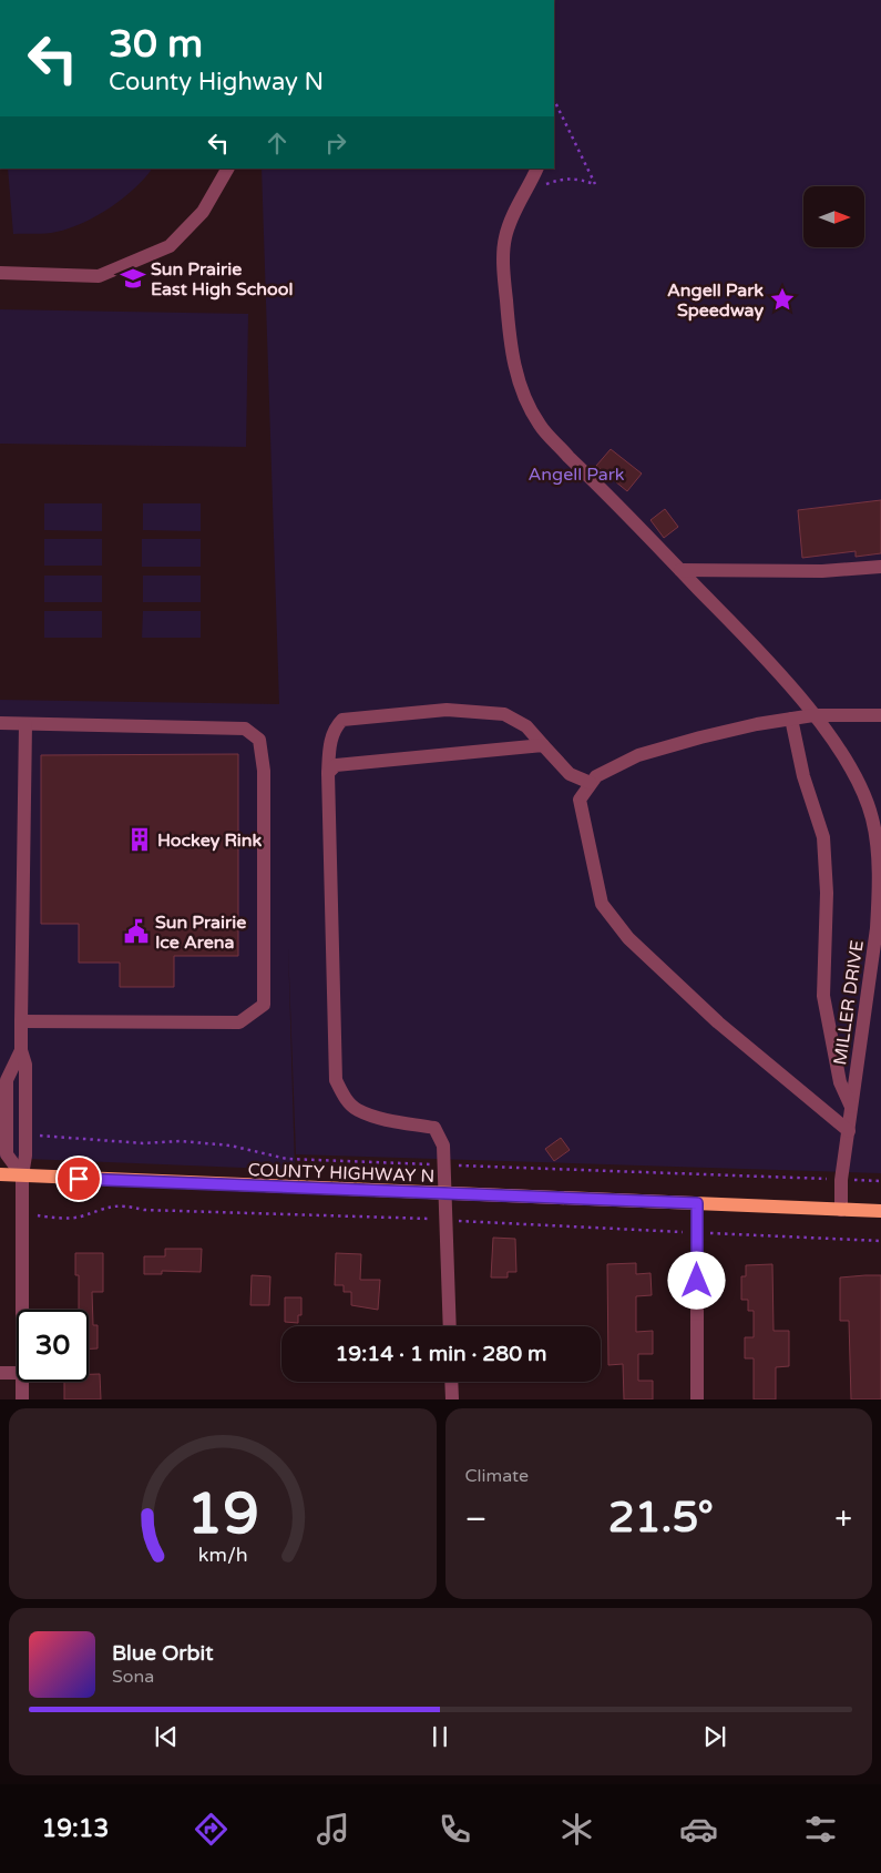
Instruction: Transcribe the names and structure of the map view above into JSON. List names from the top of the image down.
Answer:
{
  "streets": {
    "main road": ["COUNTY HIGHWAY N"],
    "street": ["MILLER DRIVE"]
  },
  "crossings": [
    ["MILLER DRIVE", "COUNTY HIGHWAY N"]
  ],
  "parks": ["Angell Park"],
  "places": {
    "school or university": ["Sun Prairie East High School"],
    "place": ["Angell Park Speedway"],
    "building": ["Hockey Rink"],
    "public building": ["Sun Prairie Ice Arena"]
  },
  "north": "right",
  "page": {
    "turn": ["30 m", "County Highway N"],
    "limit": "30",
    "trip": "19:14 · 1 min · 280 m",
    "tile": "Climate",
    "heat": ["−", "21.5°", "+"],
    "song": ["Blue Orbit", "Sona"],
    "tabs": "19:13",
    "gauge": ["19", "km/h"]
  }
}
